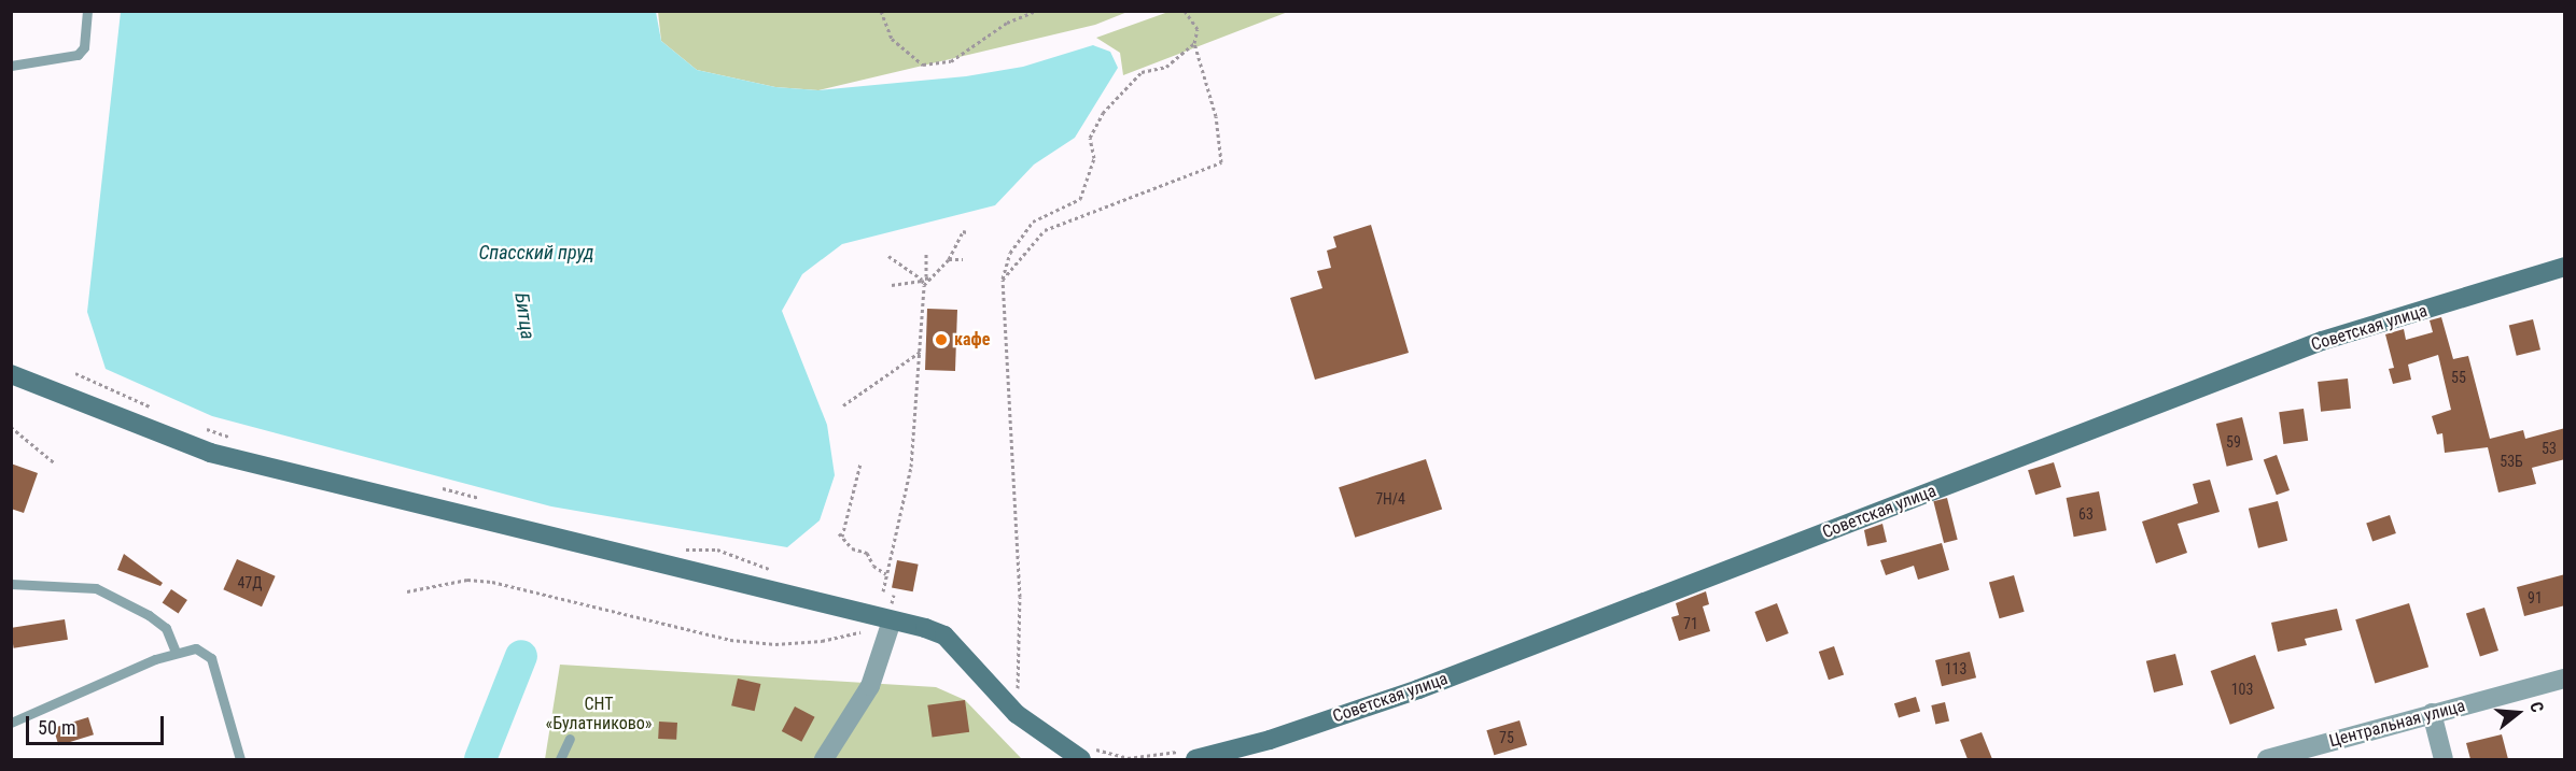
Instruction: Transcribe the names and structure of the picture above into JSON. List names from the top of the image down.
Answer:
{
  "streets": {
    "street": ["Советская улица", "Центральная улица"]
  },
  "water": ["Спасский пруд", "Битца"],
  "parks": ["СНТ «Булатниково»"],
  "places": ["кафе"],
  "house_numbers": [
    "55",
    "59",
    "53",
    "53Б",
    "7Н/4",
    "63",
    "47Д",
    "91",
    "71",
    "113",
    "103",
    "75"
  ],
  "scale_bar": "50 m",
  "north": "right"
}
